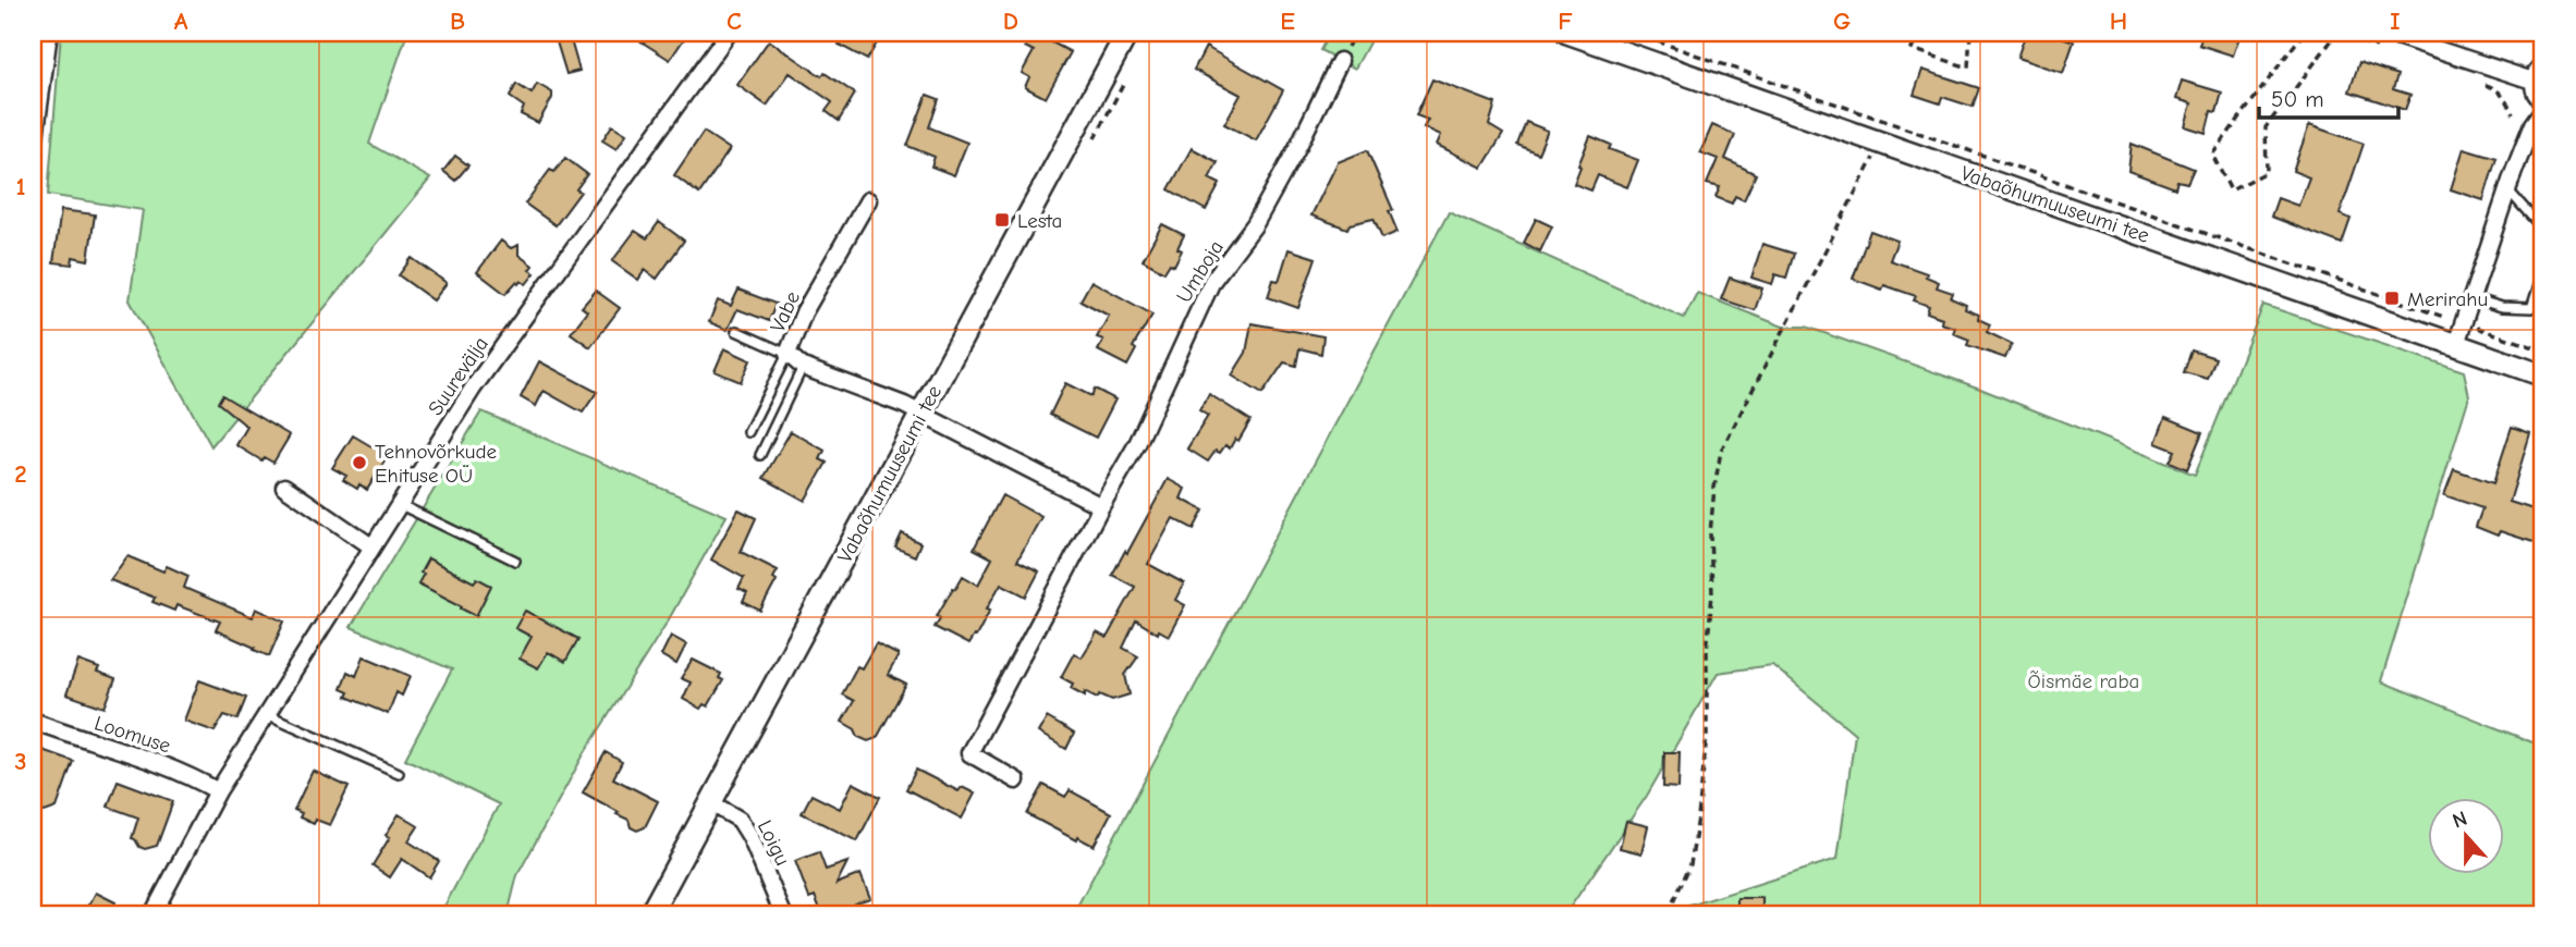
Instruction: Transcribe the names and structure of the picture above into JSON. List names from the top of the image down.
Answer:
{
  "streets": {
    "street": [
      "Vabaõhumuuseumi tee",
      "Umboja",
      "Vabe",
      "Suurevälja",
      "Loomuse",
      "Loigu"
    ]
  },
  "crossings": [
    ["Vabaõhumuuseumi tee", "Vabe"],
    ["Vabaõhumuuseumi tee", "Loigu"],
    ["Suurevälja", "Loomuse"]
  ],
  "parks": ["Õismäe raba"],
  "places": {
    "transit": ["Lesta", "Merirahu"],
    "other": ["Tehnovõrkude Ehituse OÜ"]
  },
  "scale_bar": "50 m",
  "north": "top",
  "grid": {
    "columns": [
      "A",
      "B",
      "C",
      "D",
      "E",
      "F",
      "G",
      "H",
      "I"
    ],
    "rows": ["1", "2", "3"]
  }
}
